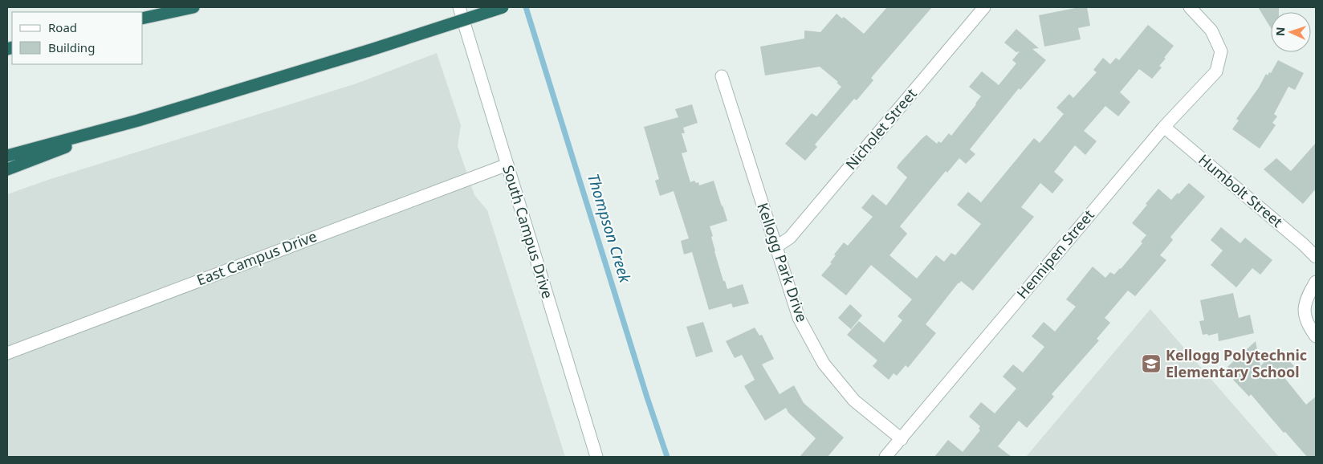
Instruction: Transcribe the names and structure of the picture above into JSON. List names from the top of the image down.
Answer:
{
  "streets": {
    "street": [
      "Nicholet Street",
      "Humbolt Street",
      "South Campus Drive",
      "Hennipen Street",
      "East Campus Drive",
      "Kellogg Park Drive"
    ]
  },
  "crossings": [
    ["Nicholet Street", "Kellogg Park Drive"],
    ["Humbolt Street", "Hennipen Street"],
    ["South Campus Drive", "East Campus Drive"],
    ["Hennipen Street", "Kellogg Park Drive"]
  ],
  "water": ["Thompson Creek"],
  "places": {
    "school or university": ["Kellogg Polytechnic Elementary School"]
  },
  "legend": ["Road", "Building"],
  "north": "left"
}
